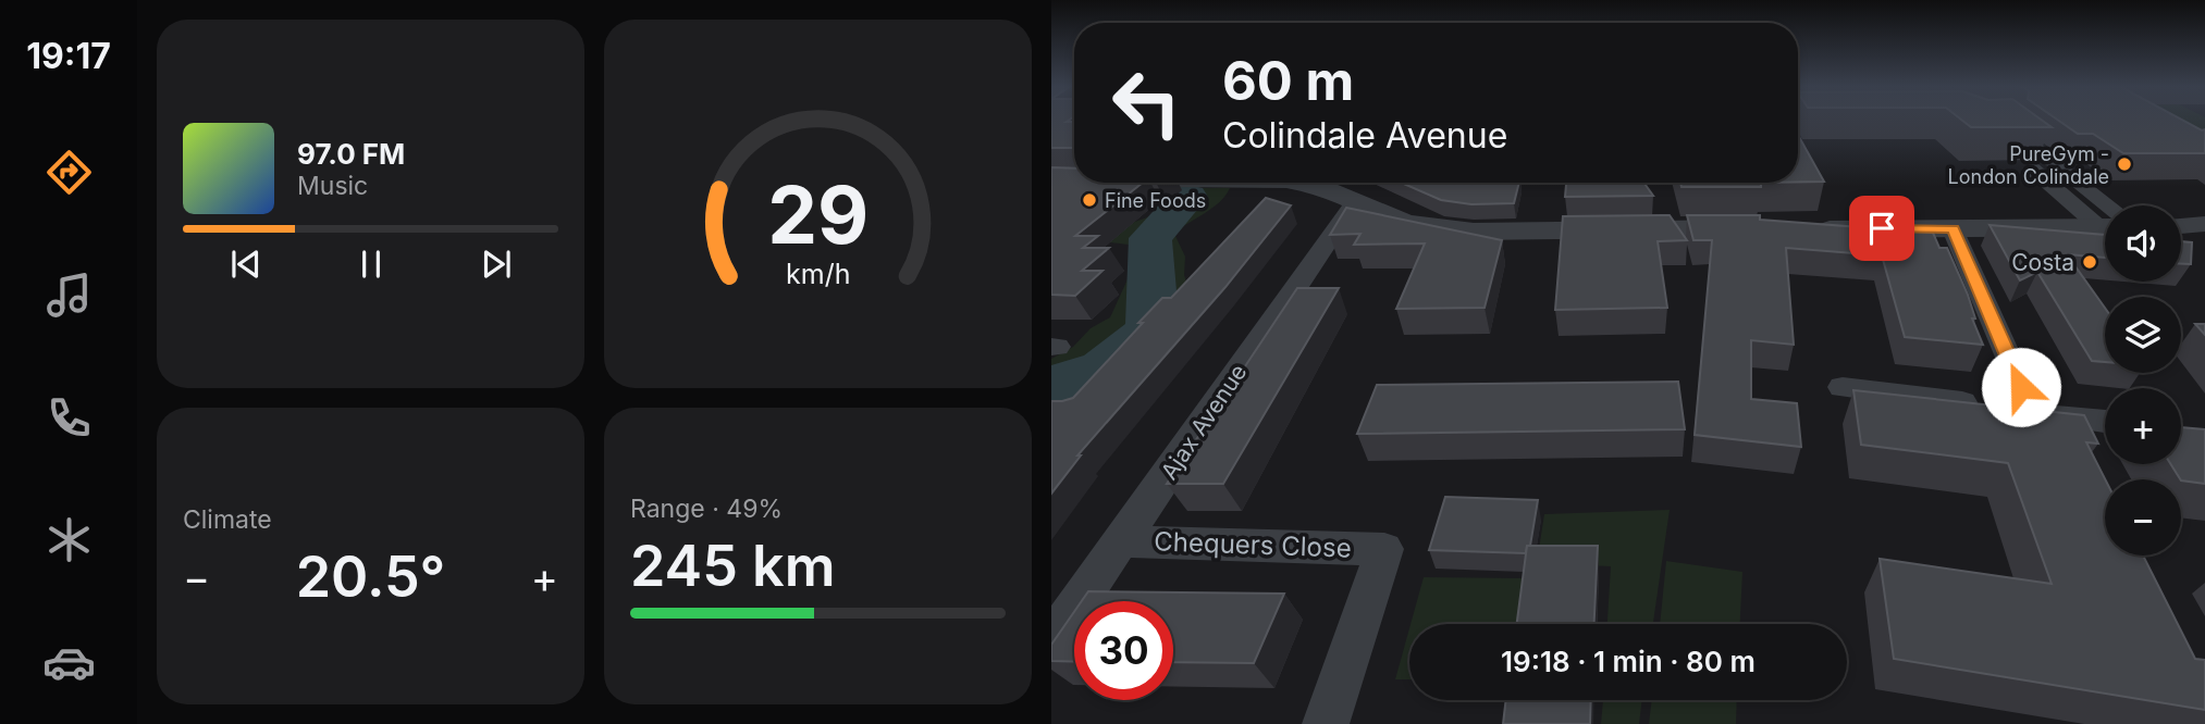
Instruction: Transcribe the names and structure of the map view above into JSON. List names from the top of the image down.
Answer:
{
  "streets": {
    "street": ["Ajax Avenue", "Chequers Close"]
  },
  "crossings": [
    ["Ajax Avenue", "Chequers Close"]
  ],
  "places": ["PureGym - London Colindale", "Fine Foods", "Costa"],
  "page": {
    "tabs": "19:17",
    "turn": ["60 m", "Colindale Avenue"],
    "song": ["97.0 FM", "Music"],
    "map_buttons": ["+", "−"],
    "tile": [
      "Climate",
      ["Range · 49%", "245 km"]
    ],
    "heat": ["−", "20.5°", "+"],
    "limit": "30",
    "trip": "19:18 · 1 min · 80 m",
    "gauge": ["29", "km/h"]
  }
}
